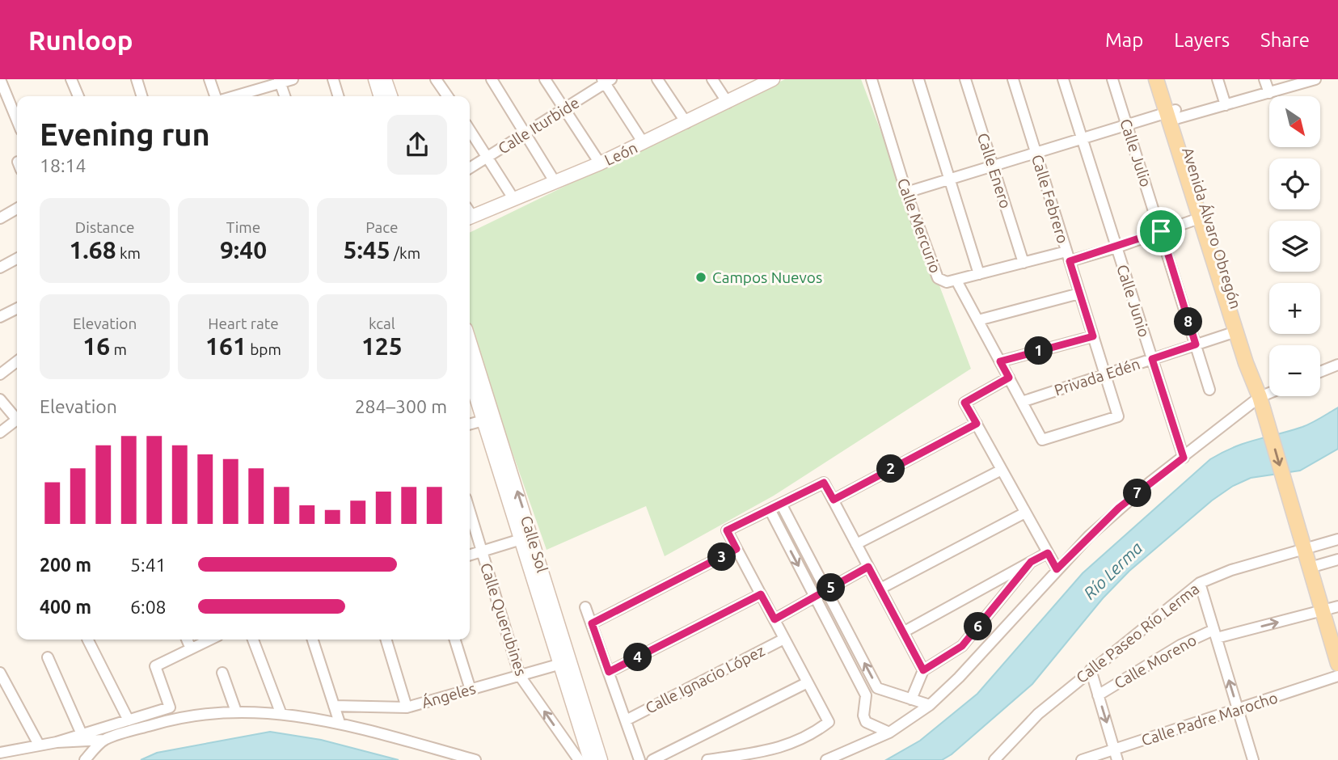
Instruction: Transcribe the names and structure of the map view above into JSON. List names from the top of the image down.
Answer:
{
  "streets": {
    "main road": ["Avenida Álvaro Obregón"],
    "street": [
      "Calle Iturbide",
      "Calle Julio",
      "León",
      "Calle Enero",
      "Calle Febrero",
      "Calle Mercurio",
      "Calle Junio",
      "Privada Edén",
      "Calle Sol",
      "Calle Querubines",
      "Calle Paseo Río Lerma",
      "Calle Moreno",
      "Calle Ignacio López",
      "Ángeles",
      "Calle Padre Marocho"
    ]
  },
  "crossings": [
    ["Calle Julio", "Privada Edén"],
    ["Calle Febrero", "Calle Mercurio"],
    ["Calle Febrero", "Privada Edén"],
    ["Calle Mercurio", "Privada Edén"],
    ["Avenida Álvaro Obregón", "Privada Edén"],
    ["Avenida Álvaro Obregón", "Calle Paseo Río Lerma"],
    ["Avenida Álvaro Obregón", "Calle Moreno"],
    ["Calle Junio", "Privada Edén"],
    ["Calle Sol", "Ángeles"],
    ["Calle Querubines", "Ángeles"]
  ],
  "one_way": ["Calle Moreno"],
  "water": ["Río Lerma"],
  "places": ["Campos Nuevos"],
  "north": "bottom right",
  "page": {
    "header": "Runloop",
    "nav": ["Map", "Layers", "Share"],
    "map_buttons": ["+", "−"],
    "heading": ["Evening run", "18:14"],
    "stats": [
      ["Distance", "1.68 km"],
      ["Time", "9:40"],
      ["Pace", "5:45 /km"],
      ["Elevation", "16 m"],
      ["Heart rate", "161 bpm"],
      ["kcal", "125"]
    ],
    "pins": [
      "8",
      "1",
      "2",
      "7",
      "3",
      "5",
      "6",
      "4"
    ],
    "chart": ["Elevation", "284–300 m"],
    "list": [
      {
        "name": "200 m",
        "note": "5:41"
      },
      {
        "name": "400 m",
        "note": "6:08"
      }
    ]
  }
}
